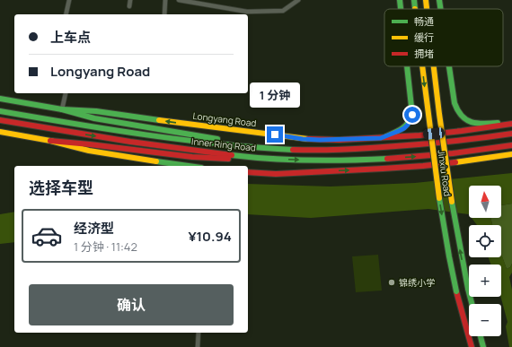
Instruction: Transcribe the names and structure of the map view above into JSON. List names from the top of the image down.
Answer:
{
  "streets": {
    "main road": ["Longyang Road", "Inner Ring Road", "Jinxiu Road"]
  },
  "places": ["锦绣小学"],
  "legend": ["畅通", "缓行", "拥堵"],
  "north": "top",
  "page": {
    "banner": ["上车点", "Longyang Road"],
    "bubble": "1 分钟",
    "heading": "选择车型",
    "map_buttons": ["+", "−"],
    "list": [
      {
        "name": "经济型",
        "note": "1 分钟 · 11:42",
        "value": "¥10.94"
      }
    ],
    "buttons": "确认"
  }
}
